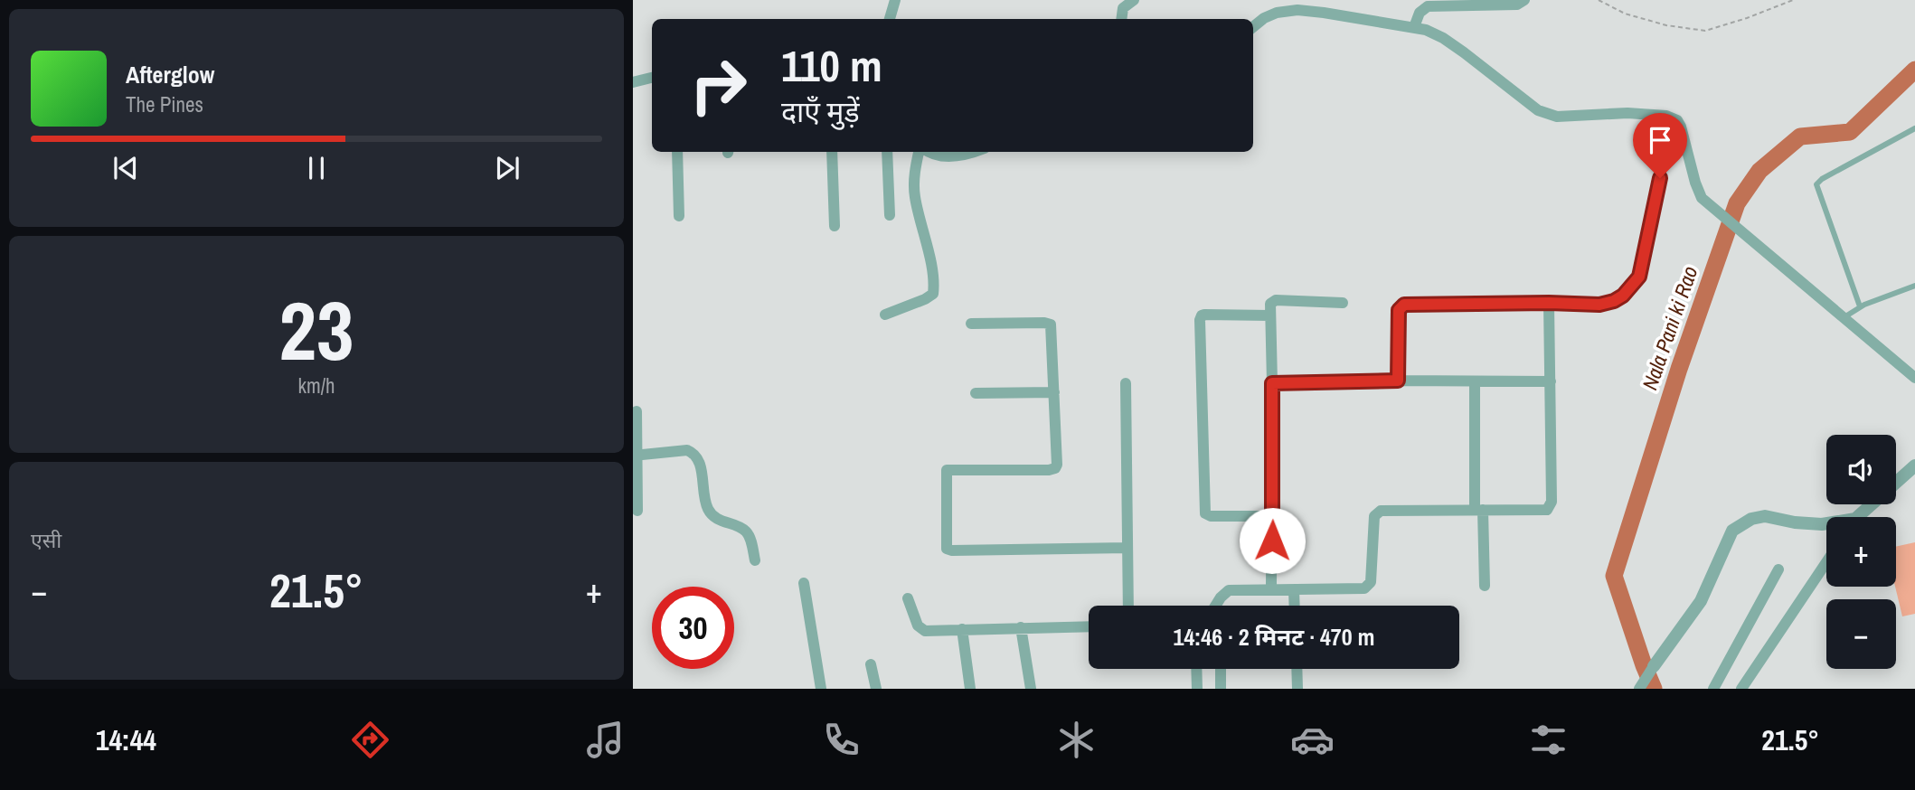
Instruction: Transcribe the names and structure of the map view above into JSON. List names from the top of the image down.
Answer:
{
  "water": ["Nala Pani ki Rao"],
  "page": {
    "turn": ["110 m", "दाएँ मुड़ें"],
    "song": ["Afterglow", "The Pines"],
    "tile": [
      ["23", "km/h"],
      "एसी"
    ],
    "map_buttons": ["+", "−"],
    "heat": ["−", "21.5°", "+"],
    "limit": "30",
    "trip": "14:46 · 2 मिनट · 470 m",
    "tabs": ["14:44", "21.5°"]
  }
}
